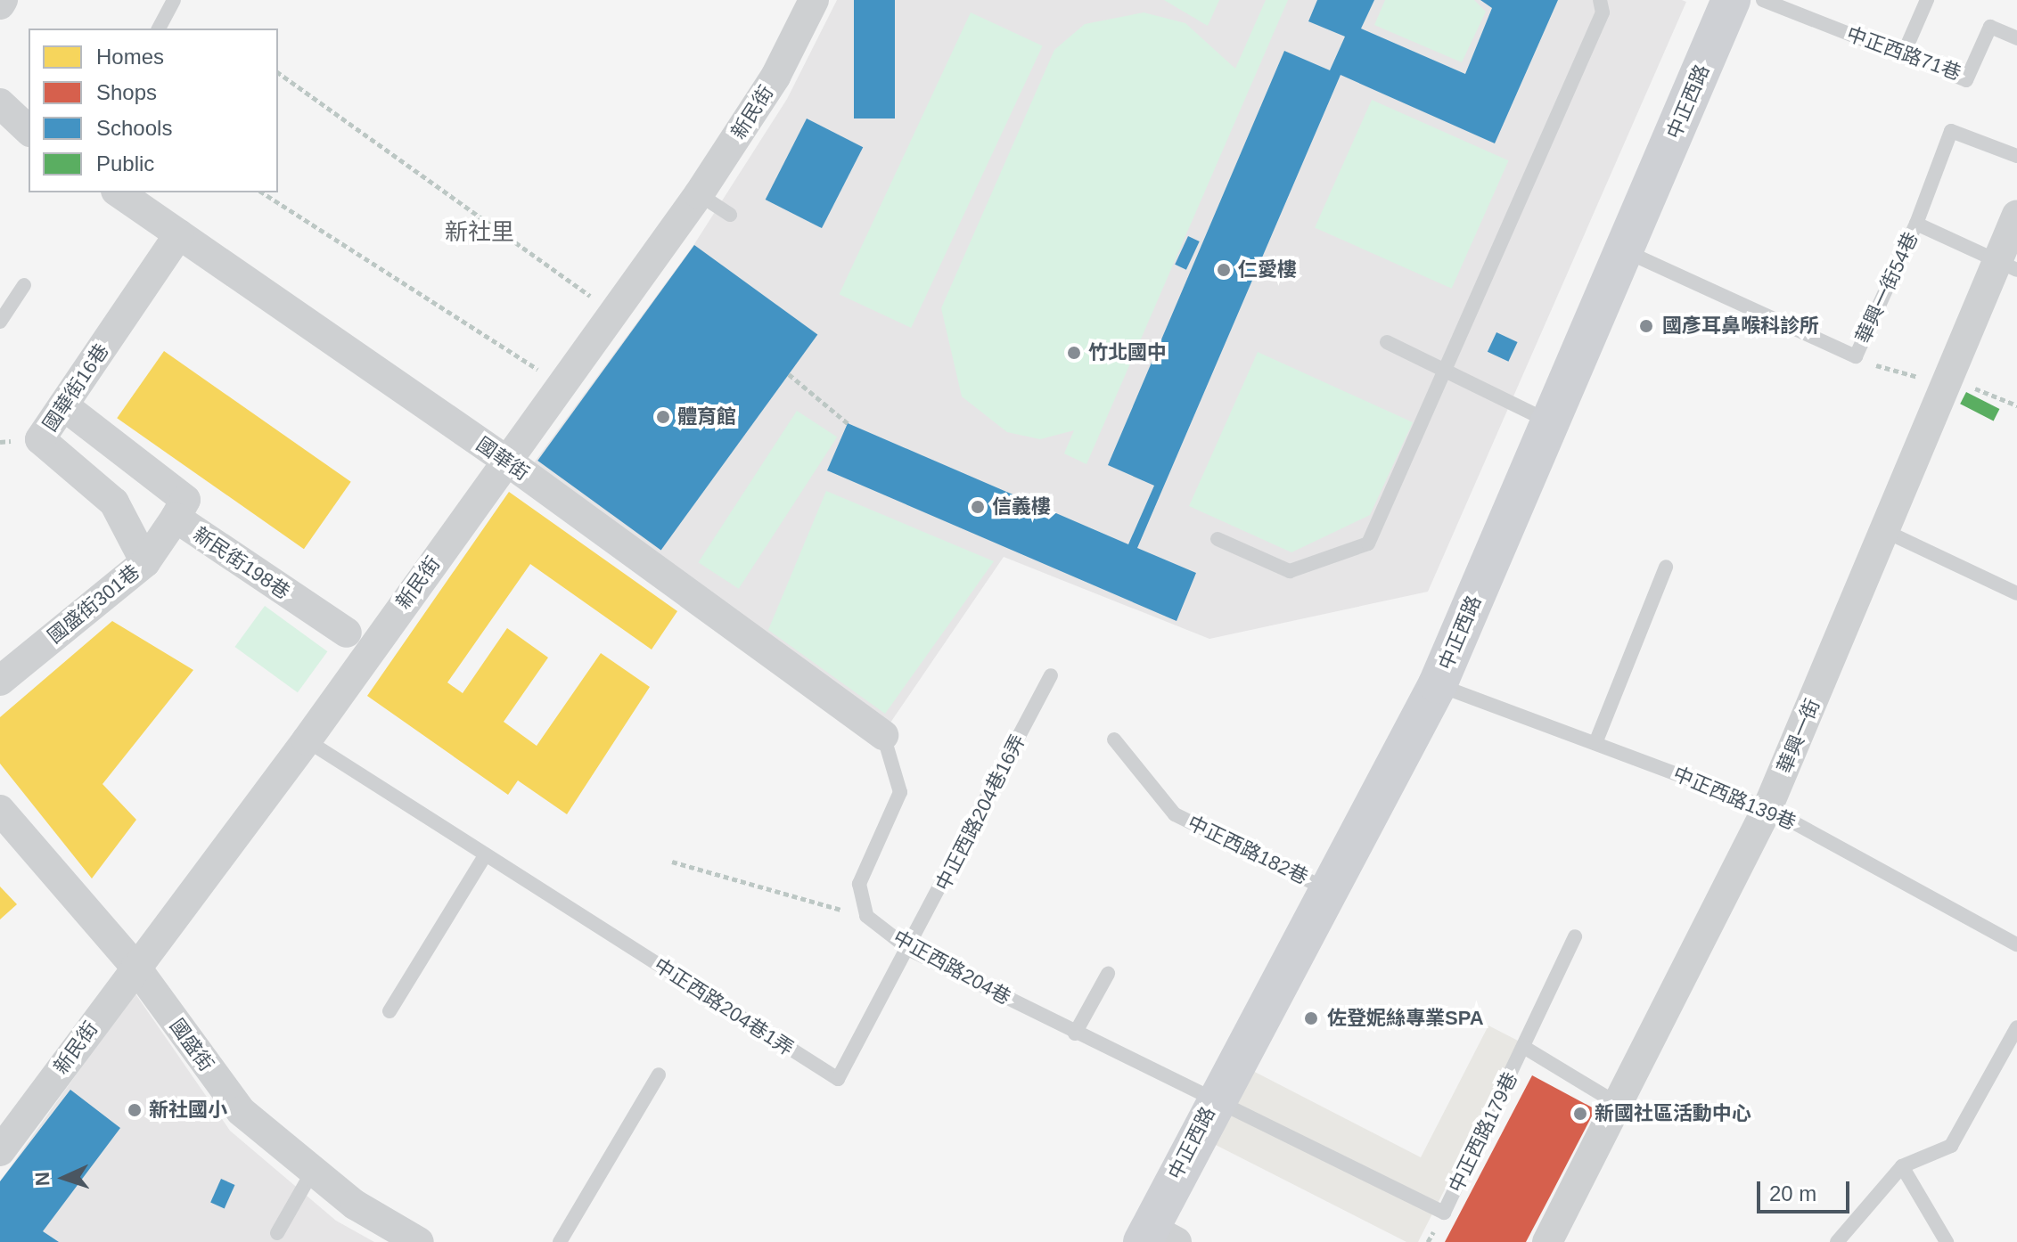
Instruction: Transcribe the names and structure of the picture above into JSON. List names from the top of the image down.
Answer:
{
  "streets": {
    "main road": ["中正西路"],
    "street": [
      "新民街",
      "國華街16巷",
      "國華街",
      "新民街198巷",
      "國盛街301巷",
      "華興一街",
      "國盛街"
    ],
    "lane": [
      "中正西路71巷",
      "華興一街54巷",
      "中正西路139巷",
      "中正西路204巷16弄",
      "中正西路182巷",
      "中正西路204巷",
      "中正西路204巷1弄",
      "中正西路179巷"
    ]
  },
  "crossings": [
    ["中正西路", "中正西路139巷"],
    ["中正西路", "中正西路182巷"],
    ["中正西路", "中正西路204巷"],
    ["中正西路", "中正西路179巷"],
    ["新民街", "國華街"],
    ["新民街", "中正西路204巷1弄"],
    ["新民街", "國盛街"],
    ["華興一街54巷", "華興一街"],
    ["國華街16巷", "國華街"],
    ["國華街16巷", "新民街198巷"],
    ["國華街16巷", "國盛街301巷"],
    ["新民街198巷", "國盛街301巷"],
    ["華興一街", "中正西路139巷"],
    ["中正西路204巷16弄", "中正西路204巷"],
    ["中正西路204巷16弄", "中正西路204巷1弄"],
    ["中正西路204巷", "中正西路204巷1弄"],
    ["中正西路204巷", "中正西路179巷"]
  ],
  "districts": ["新社里"],
  "places": [
    "仁愛樓",
    "國彥耳鼻喉科診所",
    "竹北國中",
    "體育館",
    "信義樓",
    "佐登妮絲專業SPA",
    "新社國小",
    "新國社區活動中心"
  ],
  "legend": [
    "Homes",
    "Shops",
    "Schools",
    "Public"
  ],
  "scale_bar": "20 m",
  "north": "left"
}
